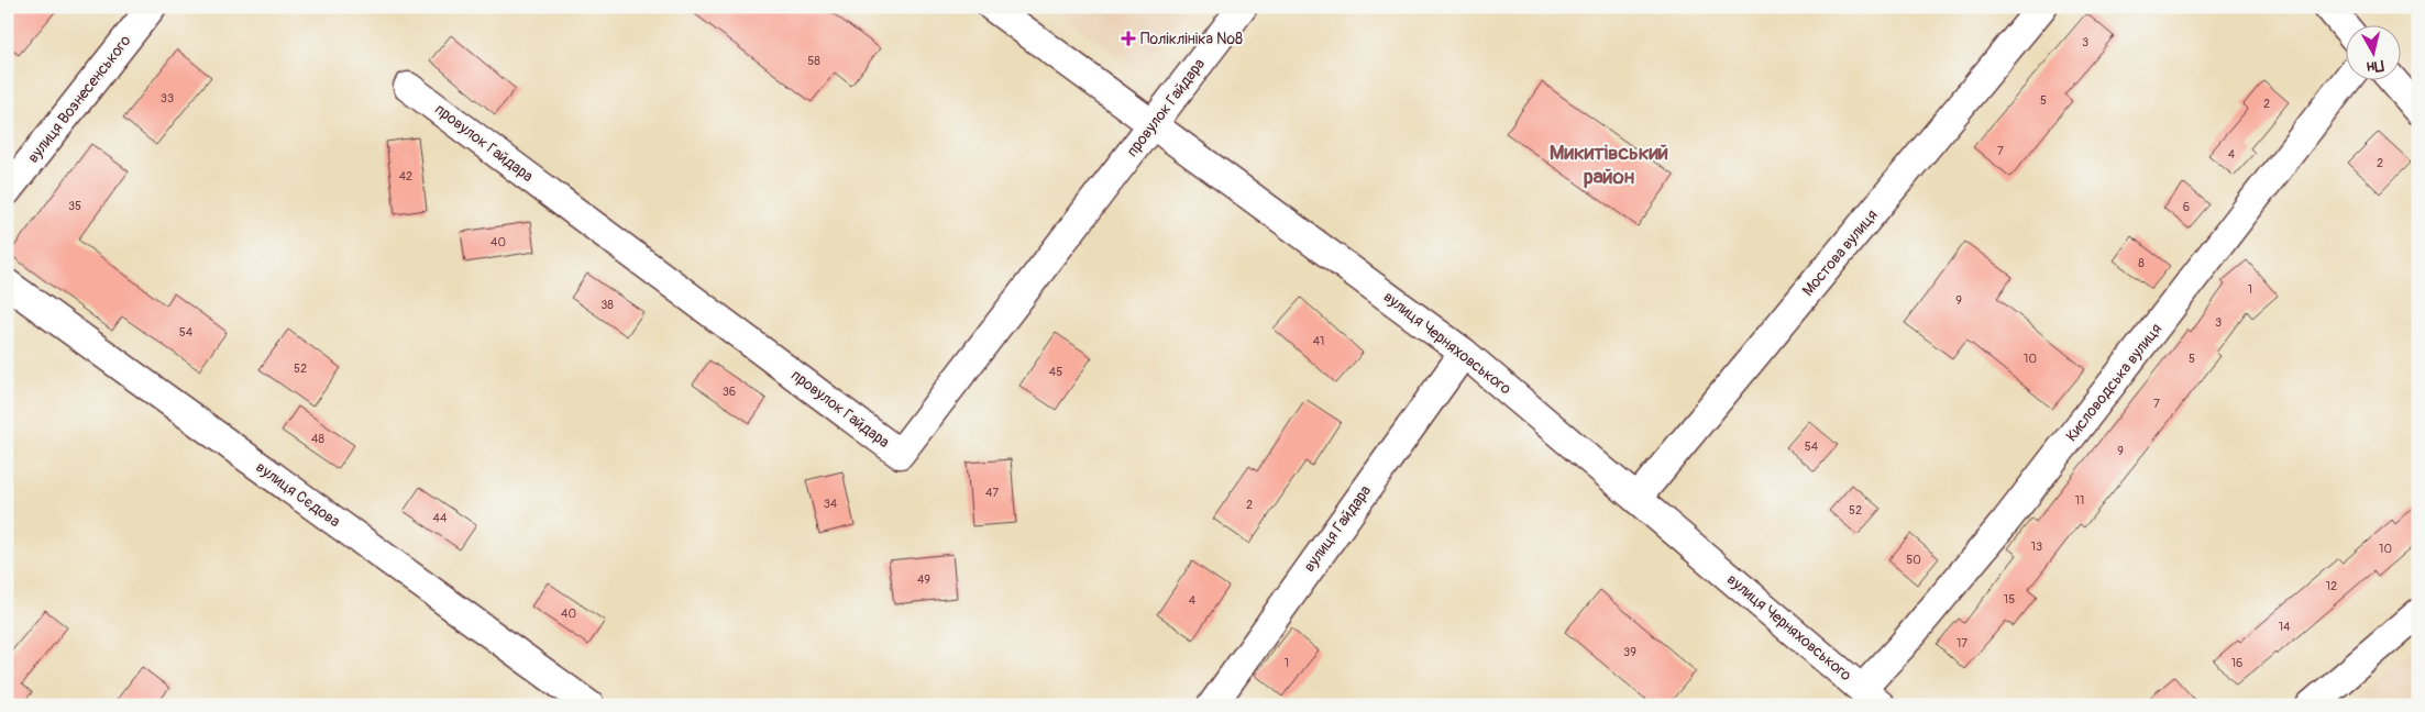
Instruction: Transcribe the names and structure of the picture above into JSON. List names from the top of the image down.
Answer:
{
  "streets": {
    "street": [
      "вулиця Вознесенського",
      "провулок Гайдара",
      "Мостова вулиця",
      "вулиця Черняховського",
      "Кисловодська вулиця",
      "вулиця Сєдова",
      "вулиця Гайдара"
    ]
  },
  "crossings": [
    ["провулок Гайдара", "вулиця Черняховського"],
    ["Мостова вулиця", "вулиця Черняховського"],
    ["вулиця Черняховського", "Кисловодська вулиця"],
    ["вулиця Черняховського", "вулиця Гайдара"]
  ],
  "districts": ["Микитівський район"],
  "places": {
    "health": ["Поліклініка №8"]
  },
  "house_numbers": [
    "3",
    "58",
    "33",
    "5",
    "2",
    "7",
    "4",
    "2",
    "42",
    "35",
    "6",
    "40",
    "8",
    "1",
    "9",
    "38",
    "3",
    "54",
    "41",
    "10",
    "5",
    "52",
    "45",
    "36",
    "7",
    "48",
    "54",
    "9",
    "47",
    "11",
    "34",
    "2",
    "52",
    "44",
    "13",
    "10",
    "50",
    "49",
    "12",
    "15",
    "4",
    "40",
    "14",
    "17",
    "39",
    "1",
    "16"
  ],
  "north": "bottom"
}
